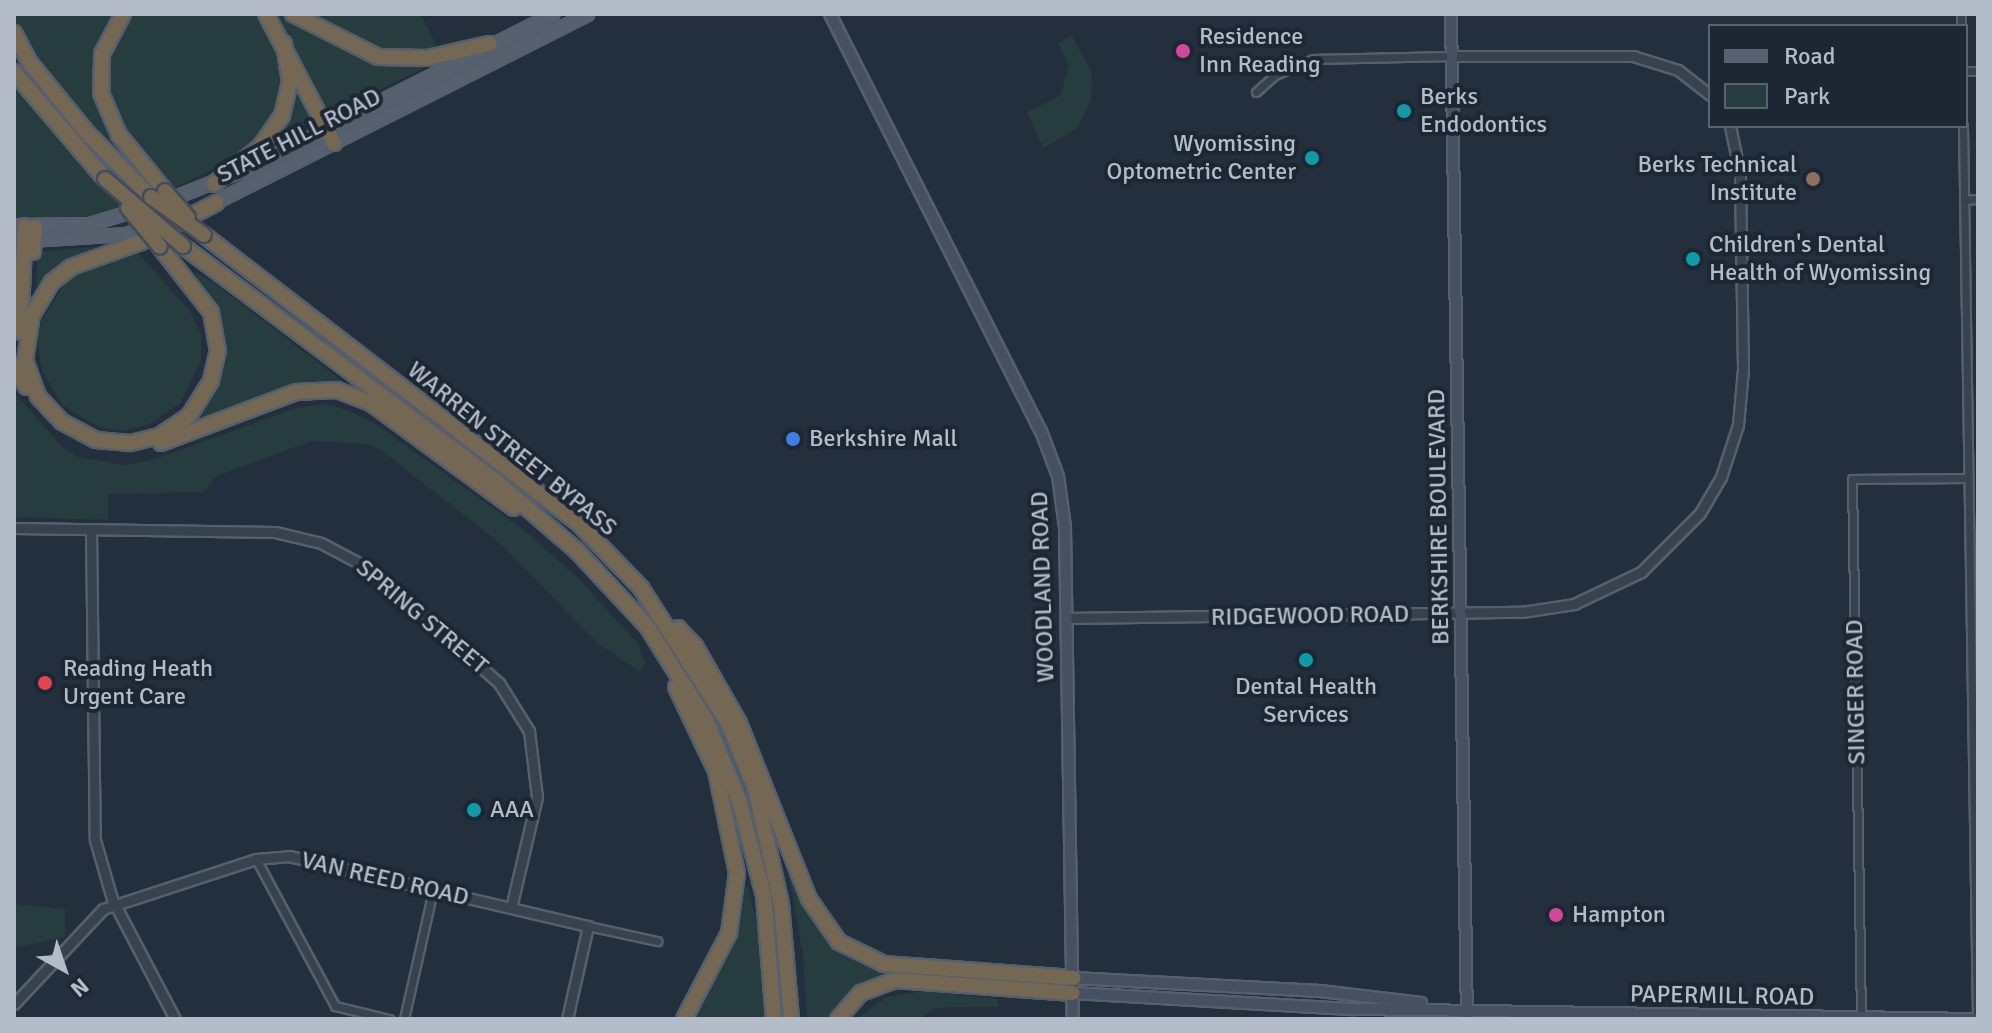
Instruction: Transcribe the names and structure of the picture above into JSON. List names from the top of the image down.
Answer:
{
  "streets": {
    "highway": ["WARREN STREET BYPASS"],
    "main road": [
      "STATE HILL ROAD",
      "BERKSHIRE BOULEVARD",
      "WOODLAND ROAD",
      "PAPERMILL ROAD"
    ],
    "street": [
      "RIDGEWOOD ROAD",
      "SPRING STREET",
      "SINGER ROAD",
      "VAN REED ROAD"
    ]
  },
  "crossings": [
    ["BERKSHIRE BOULEVARD", "RIDGEWOOD ROAD"],
    ["BERKSHIRE BOULEVARD", "PAPERMILL ROAD"],
    ["WOODLAND ROAD", "RIDGEWOOD ROAD"],
    ["WOODLAND ROAD", "PAPERMILL ROAD"],
    ["SPRING STREET", "VAN REED ROAD"],
    ["SINGER ROAD", "PAPERMILL ROAD"]
  ],
  "places": [
    "Residence Inn Reading",
    "Berks Endodontics",
    "Wyomissing Optometric Center",
    "Berks Technical Institute",
    "Children's Dental Health of Wyomissing",
    "Berkshire Mall",
    "Dental Health Services",
    "Reading Heath Urgent Care",
    "AAA",
    "Hampton"
  ],
  "legend": ["Road", "Park"],
  "north": "bottom right"
}
